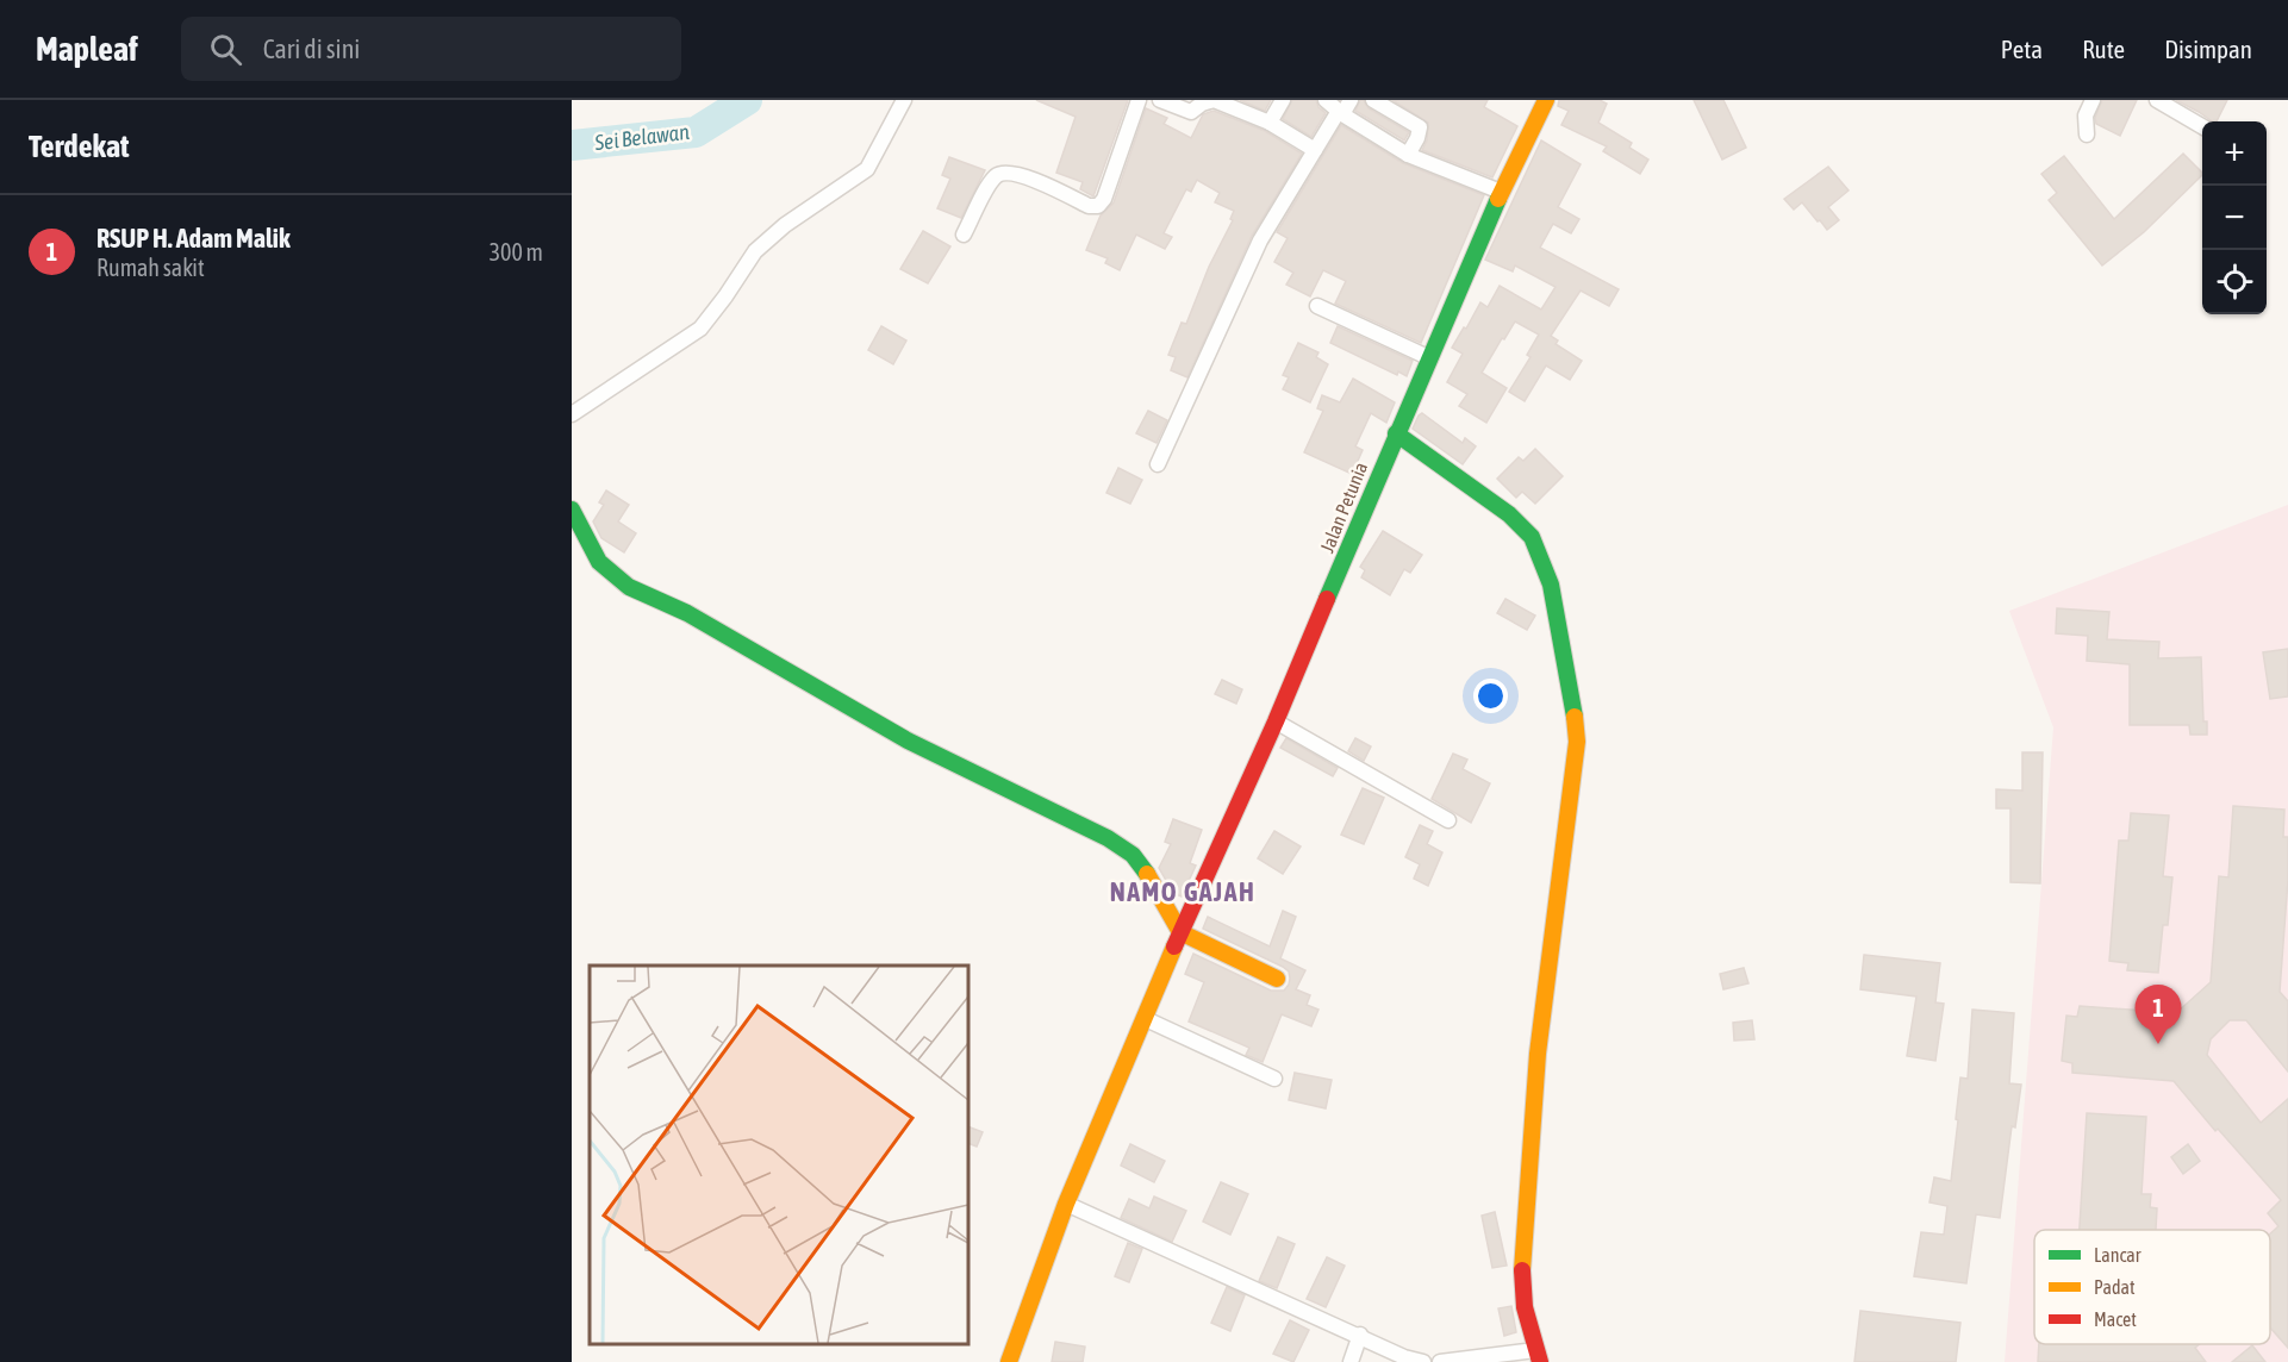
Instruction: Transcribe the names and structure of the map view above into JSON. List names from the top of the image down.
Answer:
{
  "streets": {
    "street": ["Jalan Petunia"]
  },
  "districts": ["NAMO GAJAH"],
  "water": ["Sei Belawan"],
  "legend": ["Lancar", "Padat", "Macet"],
  "page": {
    "header": "Mapleaf",
    "search": "Cari di sini",
    "nav": ["Peta", "Rute", "Disimpan"],
    "heading": "Terdekat",
    "map_buttons": ["+", "−"],
    "list": [
      {
        "mark": "1",
        "name": "RSUP H. Adam Malik",
        "note": "Rumah sakit",
        "value": "300 m"
      }
    ],
    "pins": "1"
  }
}
